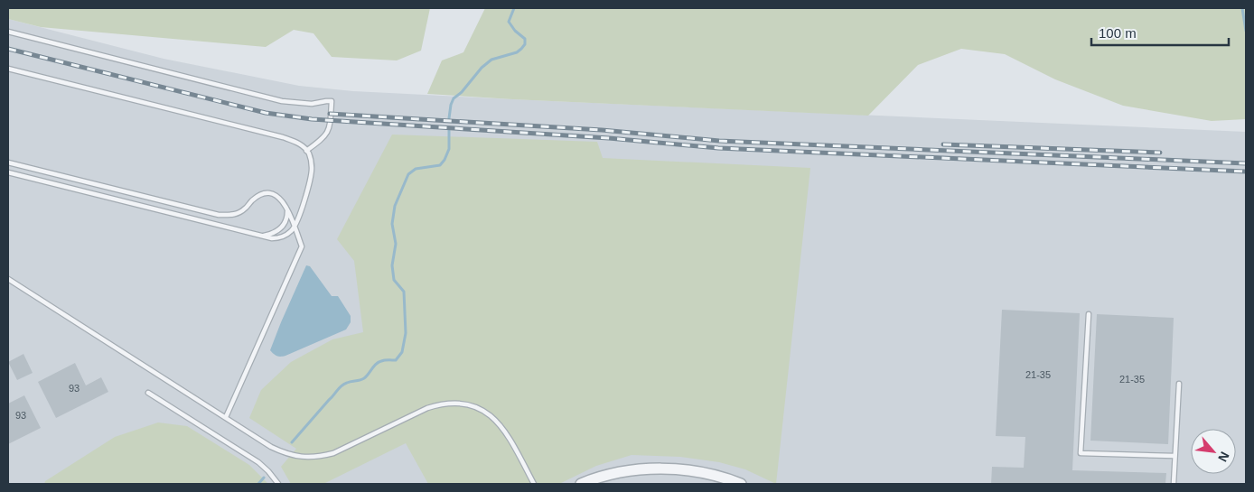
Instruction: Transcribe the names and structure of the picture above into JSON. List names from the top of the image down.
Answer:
{
  "house_numbers": [
    "21-35",
    "21-35",
    "93",
    "93"
  ],
  "scale_bar": "100 m",
  "north": "bottom right"
}
